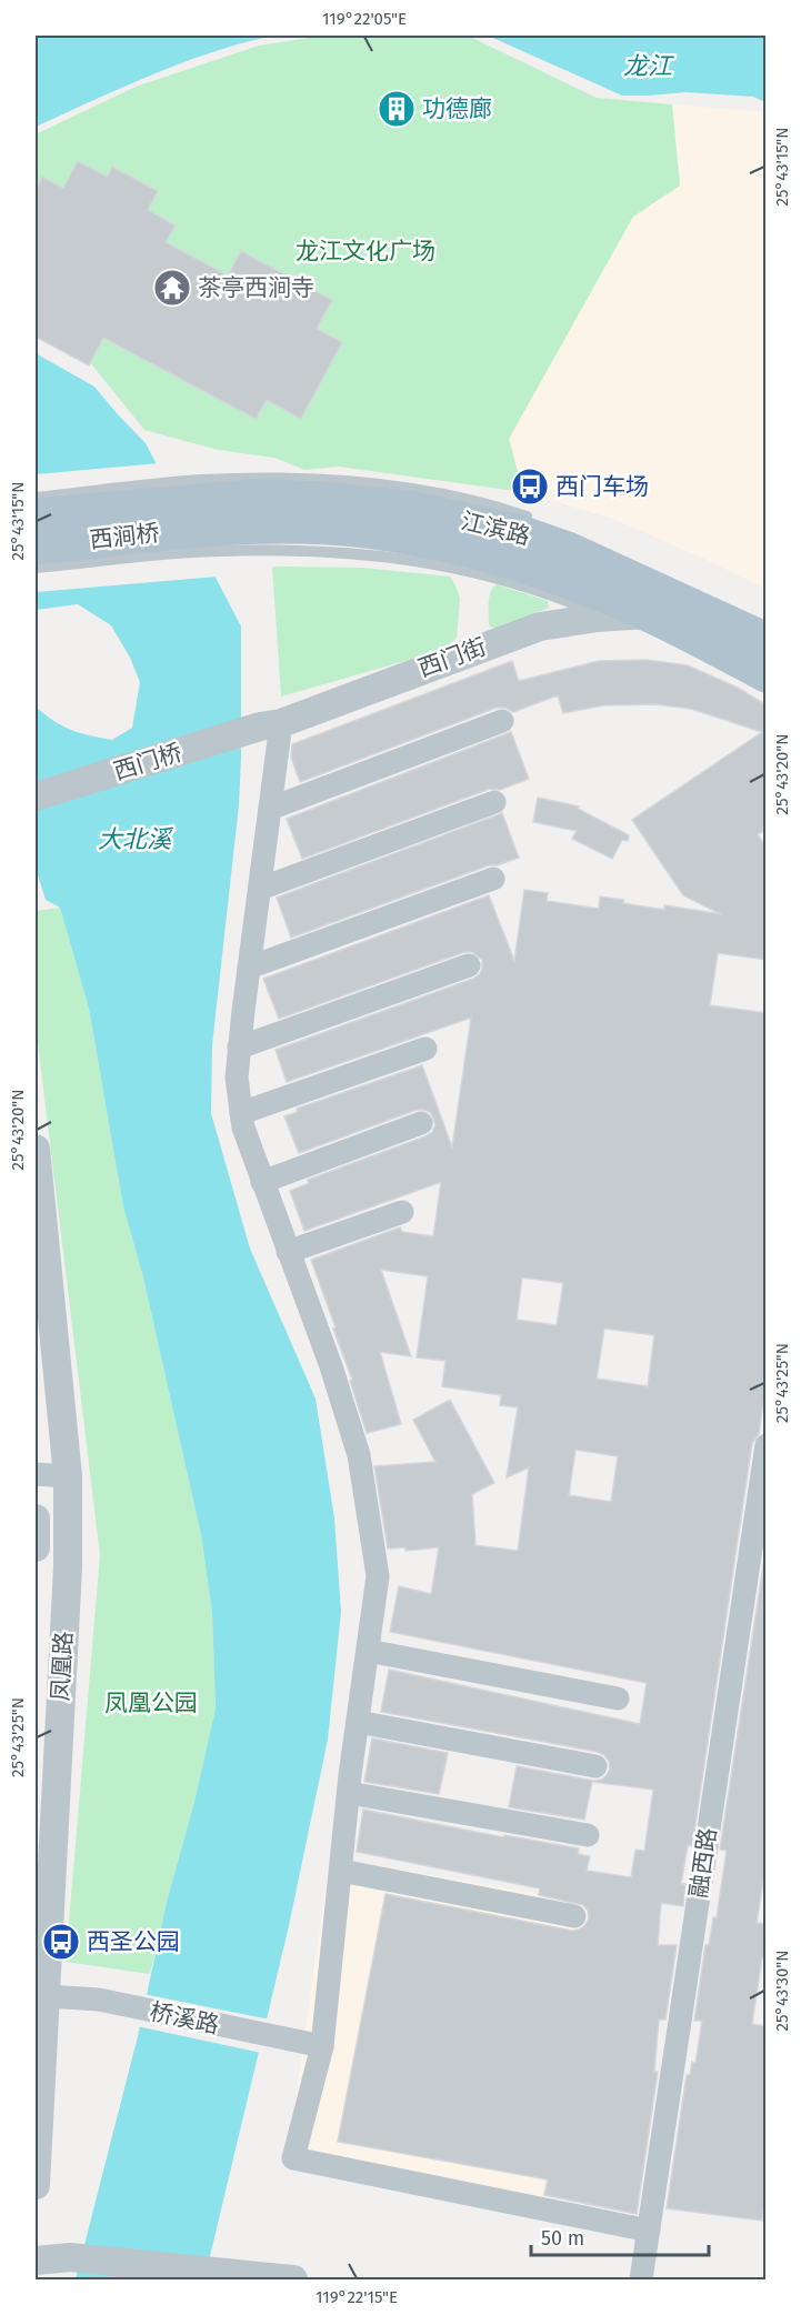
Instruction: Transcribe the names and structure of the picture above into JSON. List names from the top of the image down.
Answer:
{
  "streets": {
    "main road": ["江滨路", "西涧桥"],
    "street": [
      "西门街",
      "西门桥",
      "凤凰路",
      "融西路",
      "桥溪路"
    ]
  },
  "crossings": [
    ["江滨路", "西涧桥"],
    ["江滨路", "西门街"],
    ["西门街", "西门桥"],
    ["凤凰路", "桥溪路"]
  ],
  "water": ["龙江", "大北溪"],
  "parks": ["龙江文化广场", "凤凰公园"],
  "places": {
    "building": ["功德廊"],
    "temple": ["茶亭西涧寺"],
    "bus stop": ["西门车场", "西圣公园"]
  },
  "scale_bar": "50 m",
  "coordinates": [
    "119°22'05\"E",
    "25°43'15\"N",
    "25°43'20\"N",
    "25°43'25\"N",
    "25°43'30\"N",
    "119°22'15\"E"
  ]
}
